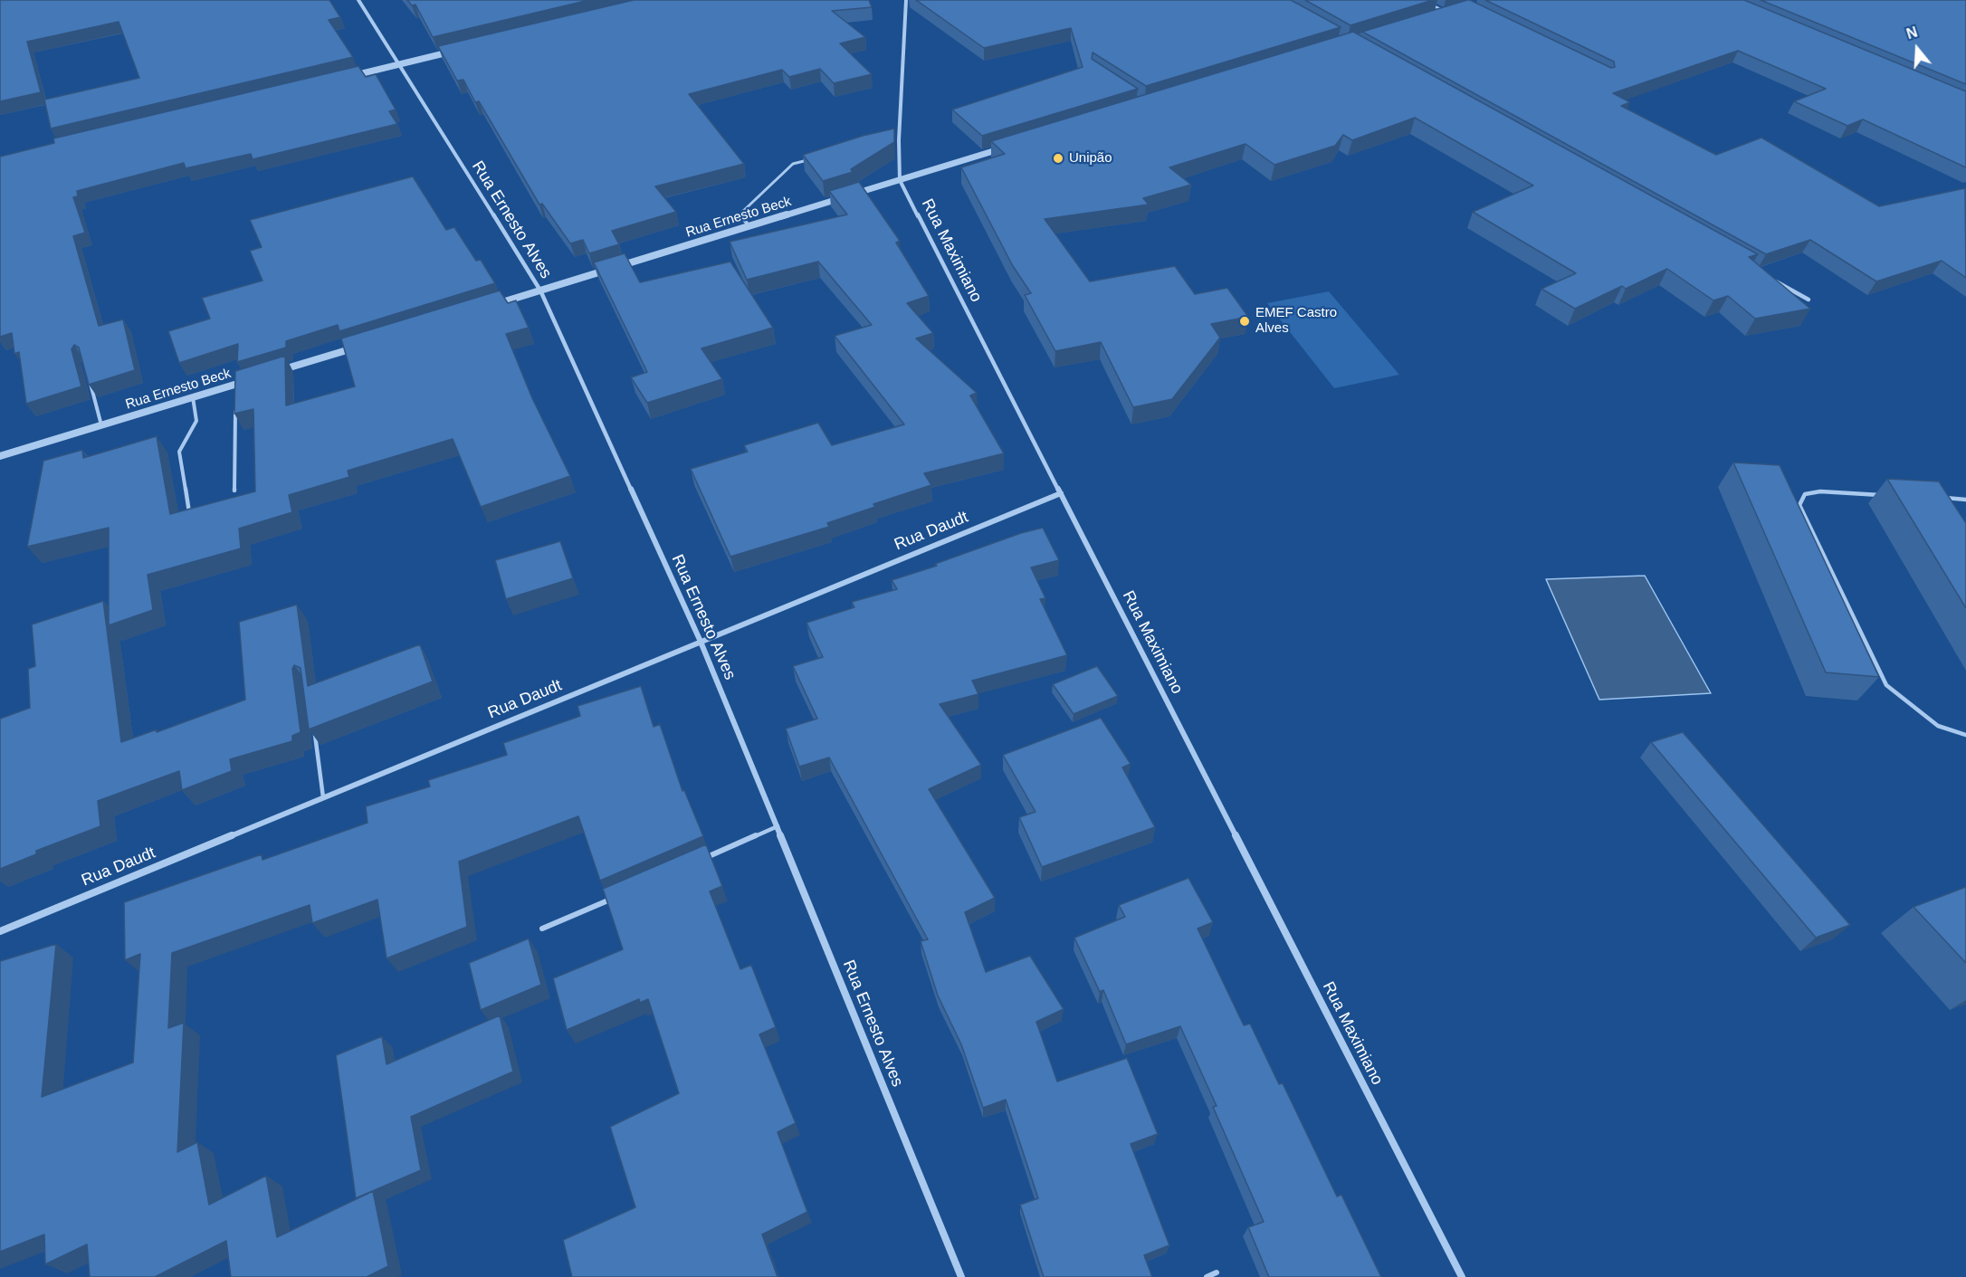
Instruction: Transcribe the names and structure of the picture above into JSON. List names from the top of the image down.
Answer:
{
  "streets": {
    "street": [
      "Rua Ernesto Beck",
      "Rua Ernesto Alves",
      "Rua Maximiano",
      "Rua Daudt"
    ]
  },
  "crossings": [
    ["Rua Ernesto Beck", "Rua Ernesto Alves"],
    ["Rua Ernesto Beck", "Rua Maximiano"],
    ["Rua Ernesto Alves", "Rua Daudt"],
    ["Rua Maximiano", "Rua Daudt"]
  ],
  "places": ["Unipão", "EMEF Castro Alves"],
  "north": "top"
}
